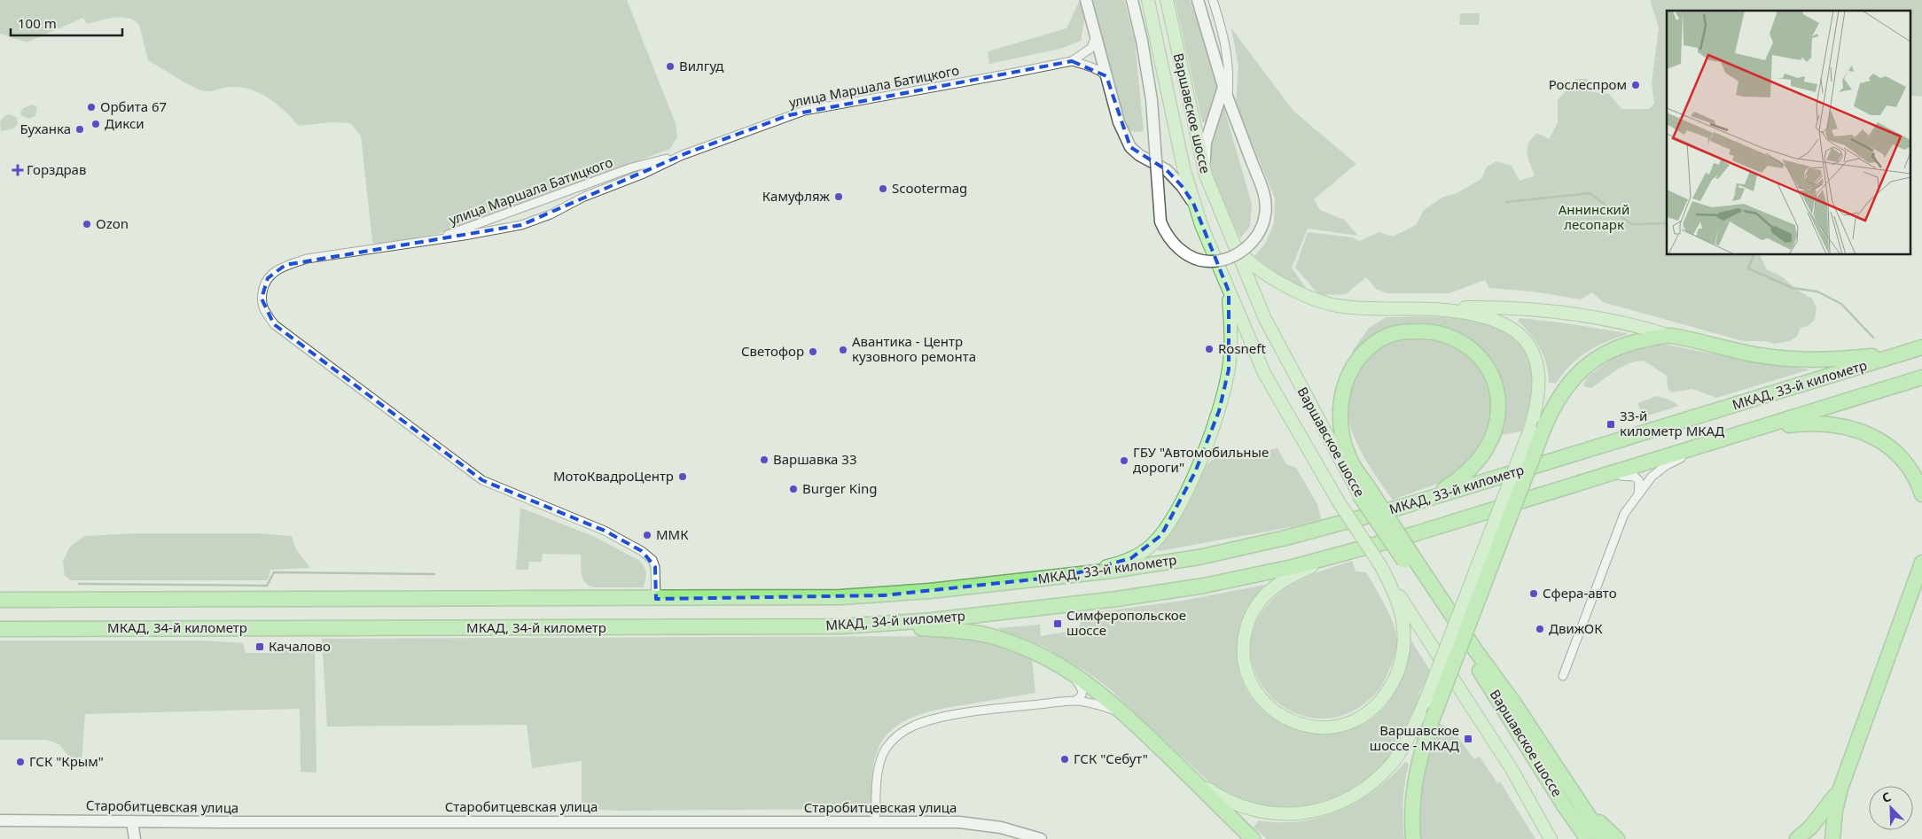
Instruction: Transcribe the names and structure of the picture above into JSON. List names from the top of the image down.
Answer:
{
  "streets": {
    "highway": ["Варшавское шоссе", "МКАД, 33-й километр", "МКАД, 34-й километр"],
    "street": ["улица Маршала Батицкого", "Старобитцевская улица"]
  },
  "crossings": [
    ["улица Маршала Батицкого", "МКАД, 34-й километр"],
    ["МКАД, 33-й километр", "МКАД, 34-й километр"]
  ],
  "parks": ["Аннинский лесопарк"],
  "places": {
    "other": [
      "Вилгуд",
      "Рослеспром",
      "Орбита 67",
      "Дикси",
      "Буханка",
      "Scootermag",
      "Камуфляж",
      "Ozon",
      "Rosneft",
      "Авантика - Центр кузовного ремонта",
      "Светофор",
      "Варшавка 33",
      "ГБУ \"Автомобильные дороги\"",
      "МотоКвадроЦентр",
      "Burger King",
      "ММК",
      "Сфера-авто",
      "ДвижОК",
      "ГСК \"Себут\"",
      "ГСК \"Крым\""
    ],
    "health": ["Горздрав"],
    "transit": [
      "33-й километр МКАД",
      "Симферопольское шоссе",
      "Качалово",
      "Варшавское шоссе - МКАД"
    ]
  },
  "scale_bar": "100 m",
  "north": "top left"
}
